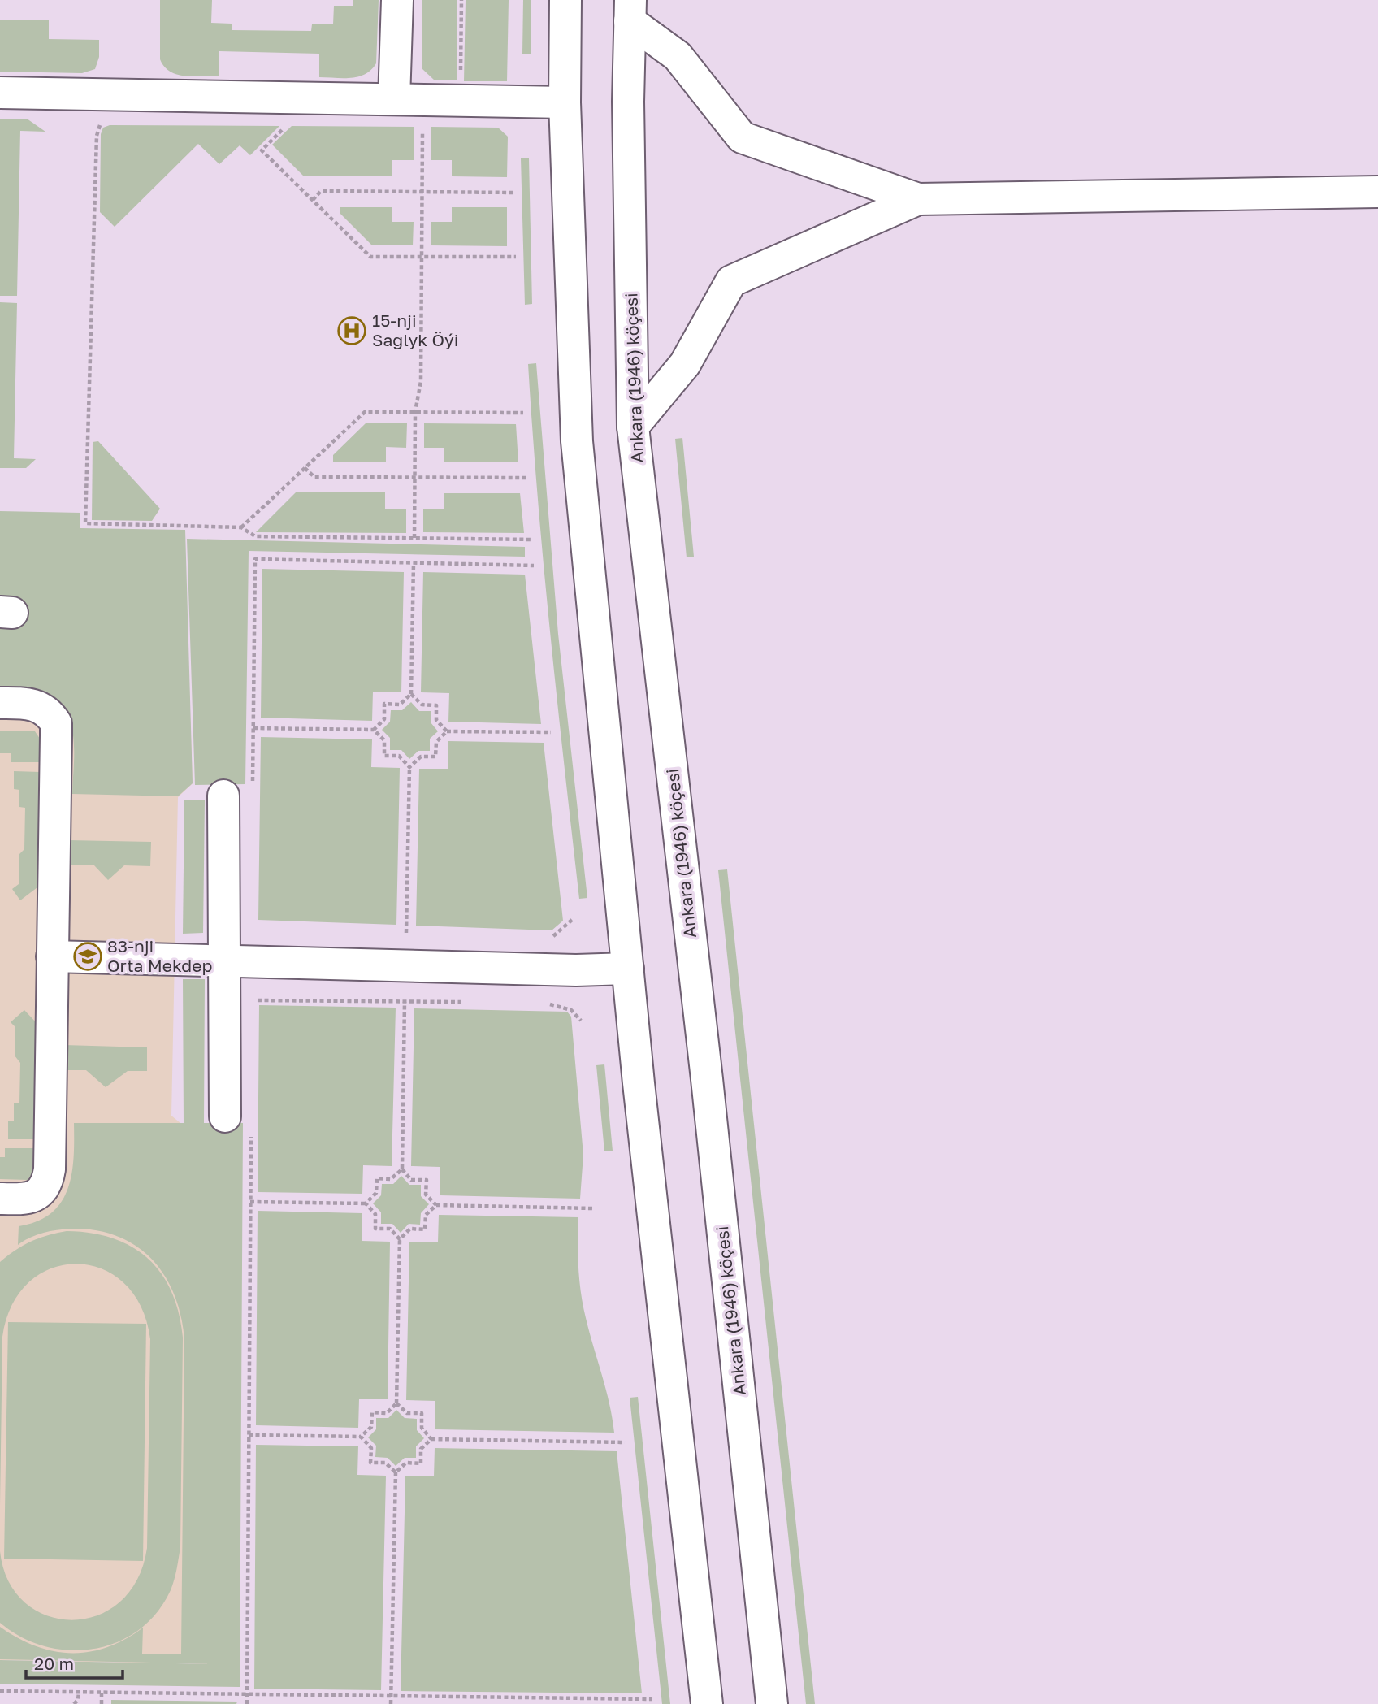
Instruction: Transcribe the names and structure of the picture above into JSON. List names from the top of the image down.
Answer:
{
  "streets": {
    "main road": ["Ankara (1946) köçesi"]
  },
  "places": {
    "hospital": ["15-nji Saglyk Öýi"],
    "school or university": ["83-nji Orta Mekdep"]
  },
  "scale_bar": "20 m"
}
